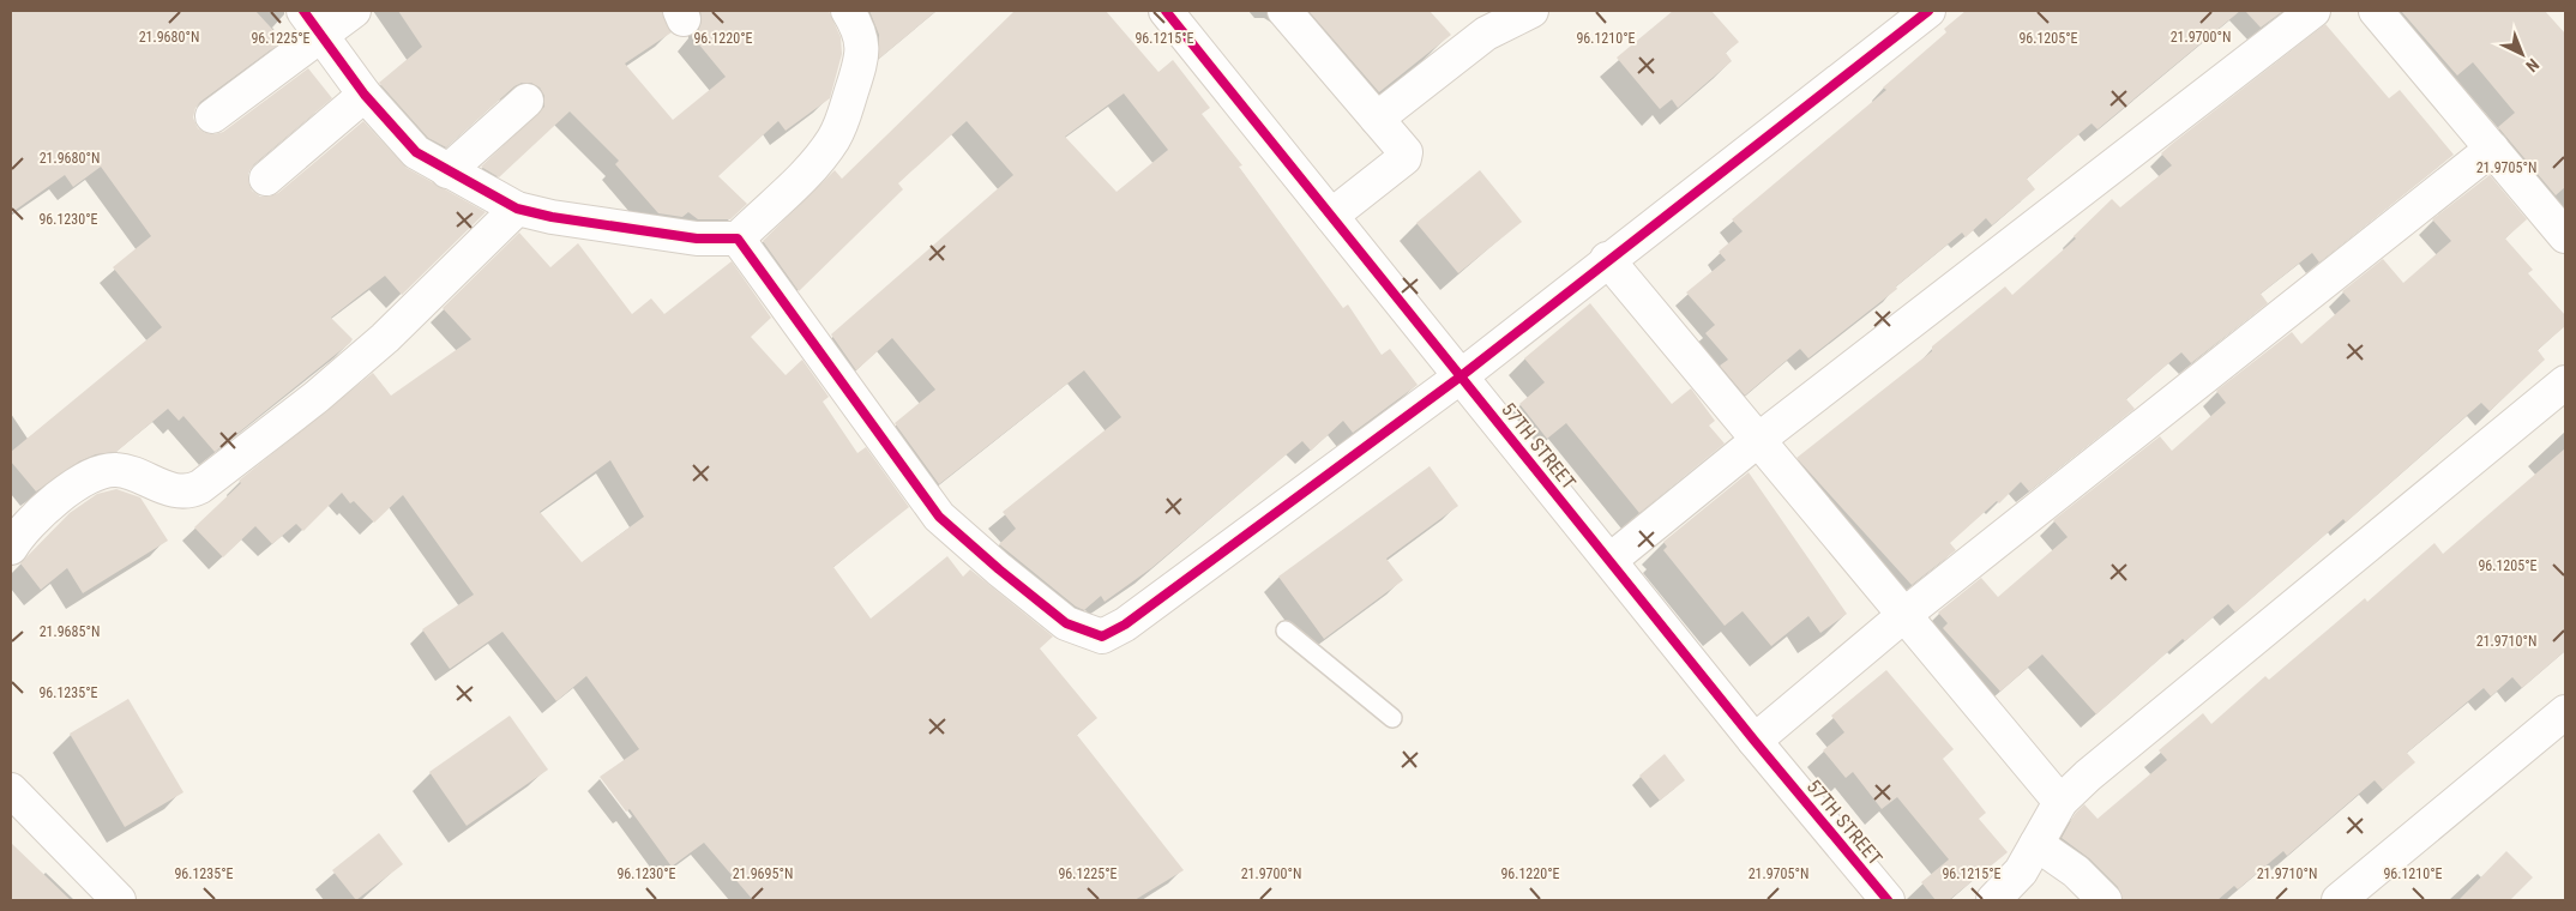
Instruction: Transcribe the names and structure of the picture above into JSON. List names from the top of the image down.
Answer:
{
  "streets": {
    "street": ["57TH STREET"]
  },
  "north": "bottom right",
  "coordinates": [
    "21.9680°N",
    "21.9700°N",
    "96.1225°E",
    "96.1220°E",
    "96.1215°E",
    "96.1210°E",
    "96.1205°E",
    "21.9705°N",
    "96.1230°E",
    "21.9685°N",
    "21.9710°N",
    "96.1235°E",
    "21.9695°N"
  ]
}
